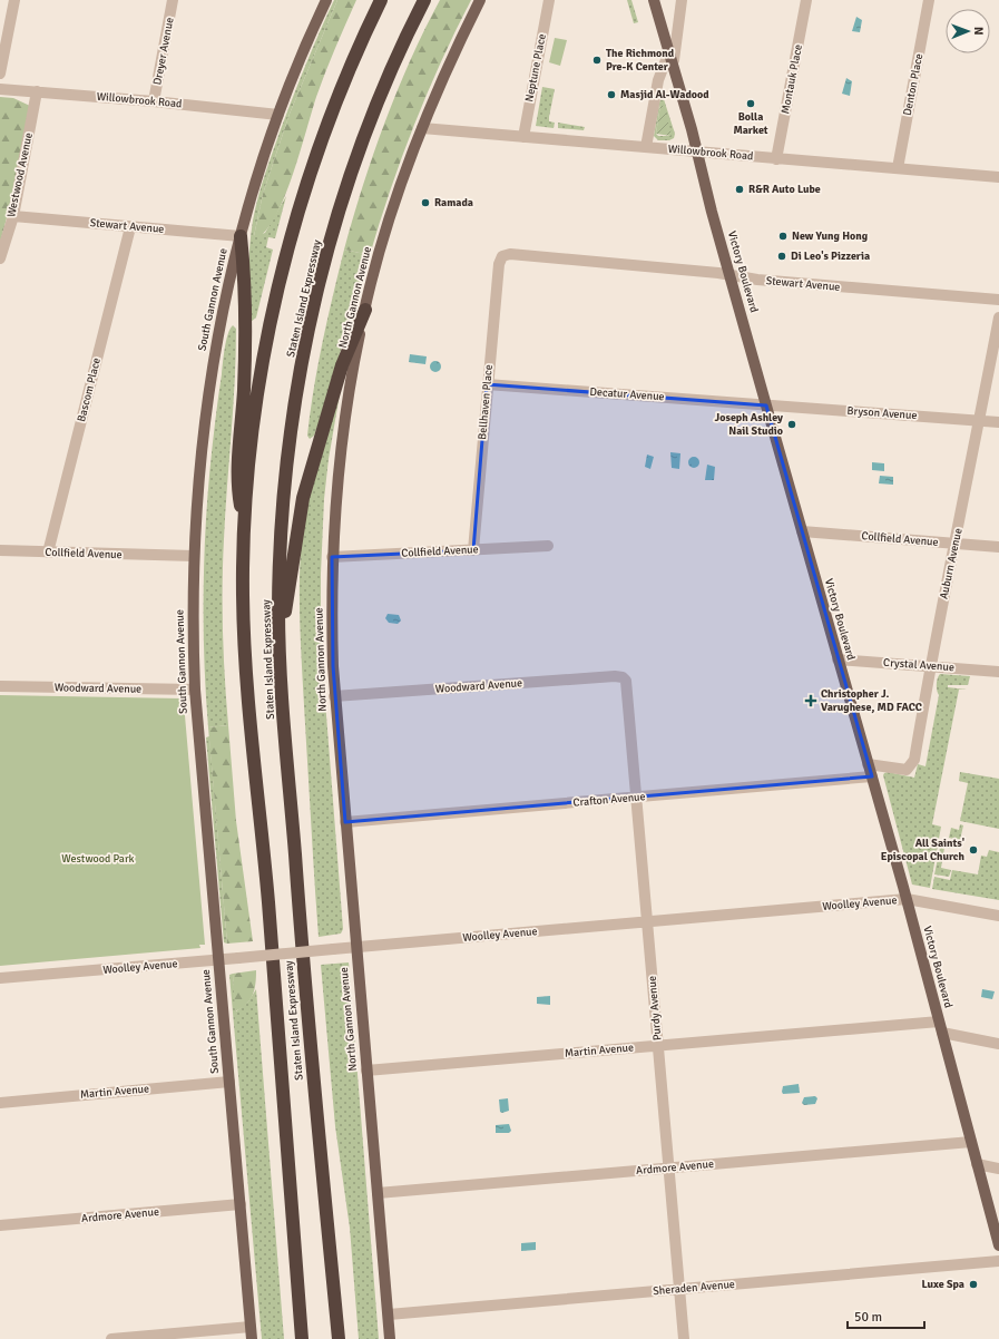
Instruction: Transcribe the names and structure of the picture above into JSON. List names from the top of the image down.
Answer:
{
  "streets": {
    "highway": ["Staten Island Expressway"],
    "main road": ["Victory Boulevard", "North Gannon Avenue", "South Gannon Avenue"],
    "street": [
      "Dreyer Avenue",
      "Neptune Place",
      "Montauk Place",
      "Denton Place",
      "Willowbrook Road",
      "Westwood Avenue",
      "Stewart Avenue",
      "Bascom Place",
      "Decatur Avenue",
      "Bellhaven Place",
      "Bryson Avenue",
      "Collfield Avenue",
      "Auburn Avenue",
      "Crystal Avenue",
      "Woodward Avenue",
      "Crafton Avenue",
      "Woolley Avenue",
      "Purdy Avenue",
      "Martin Avenue",
      "Ardmore Avenue",
      "Sheraden Avenue"
    ]
  },
  "crossings": [
    ["Dreyer Avenue", "Willowbrook Road"],
    ["Neptune Place", "Willowbrook Road"],
    ["Montauk Place", "Willowbrook Road"],
    ["Denton Place", "Willowbrook Road"],
    ["Willowbrook Road", "Westwood Avenue"],
    ["Willowbrook Road", "Victory Boulevard"],
    ["Willowbrook Road", "North Gannon Avenue"],
    ["Willowbrook Road", "South Gannon Avenue"],
    ["Westwood Avenue", "Stewart Avenue"],
    ["Stewart Avenue", "Victory Boulevard"],
    ["Stewart Avenue", "South Gannon Avenue"],
    ["Stewart Avenue", "Bascom Place"],
    ["Stewart Avenue", "Bellhaven Place"],
    ["Victory Boulevard", "Decatur Avenue"],
    ["Victory Boulevard", "Bryson Avenue"],
    ["Victory Boulevard", "Collfield Avenue"],
    ["Victory Boulevard", "Auburn Avenue"],
    ["Victory Boulevard", "Crystal Avenue"],
    ["Victory Boulevard", "Crafton Avenue"],
    ["Victory Boulevard", "Woolley Avenue"],
    ["Victory Boulevard", "Martin Avenue"],
    ["Victory Boulevard", "Ardmore Avenue"],
    ["North Gannon Avenue", "Collfield Avenue"],
    ["North Gannon Avenue", "Woodward Avenue"],
    ["North Gannon Avenue", "Crafton Avenue"],
    ["North Gannon Avenue", "Woolley Avenue"],
    ["North Gannon Avenue", "Martin Avenue"],
    ["North Gannon Avenue", "Ardmore Avenue"],
    ["North Gannon Avenue", "Sheraden Avenue"],
    ["South Gannon Avenue", "Collfield Avenue"],
    ["South Gannon Avenue", "Woodward Avenue"],
    ["South Gannon Avenue", "Woolley Avenue"],
    ["South Gannon Avenue", "Martin Avenue"],
    ["South Gannon Avenue", "Ardmore Avenue"],
    ["Bascom Place", "Collfield Avenue"],
    ["Decatur Avenue", "Bellhaven Place"],
    ["Decatur Avenue", "Bryson Avenue"],
    ["Bellhaven Place", "Collfield Avenue"],
    ["Bryson Avenue", "Auburn Avenue"],
    ["Collfield Avenue", "Auburn Avenue"],
    ["Auburn Avenue", "Crystal Avenue"],
    ["Woodward Avenue", "Purdy Avenue"],
    ["Crafton Avenue", "Purdy Avenue"],
    ["Woolley Avenue", "Purdy Avenue"],
    ["Purdy Avenue", "Martin Avenue"],
    ["Purdy Avenue", "Ardmore Avenue"],
    ["Purdy Avenue", "Sheraden Avenue"]
  ],
  "parks": ["Westwood Park"],
  "places": {
    "other": [
      "The Richmond Pre-K Center",
      "Masjid Al-Wadood",
      "Bolla Market",
      "R&R Auto Lube",
      "Ramada",
      "New Yung Hong",
      "Di Leo's Pizzeria",
      "Joseph Ashley Nail Studio",
      "All Saints' Episcopal Church",
      "Luxe Spa"
    ],
    "health": ["Christopher J. Varughese, MD FACC"]
  },
  "scale_bar": "50 m",
  "north": "right"
}
